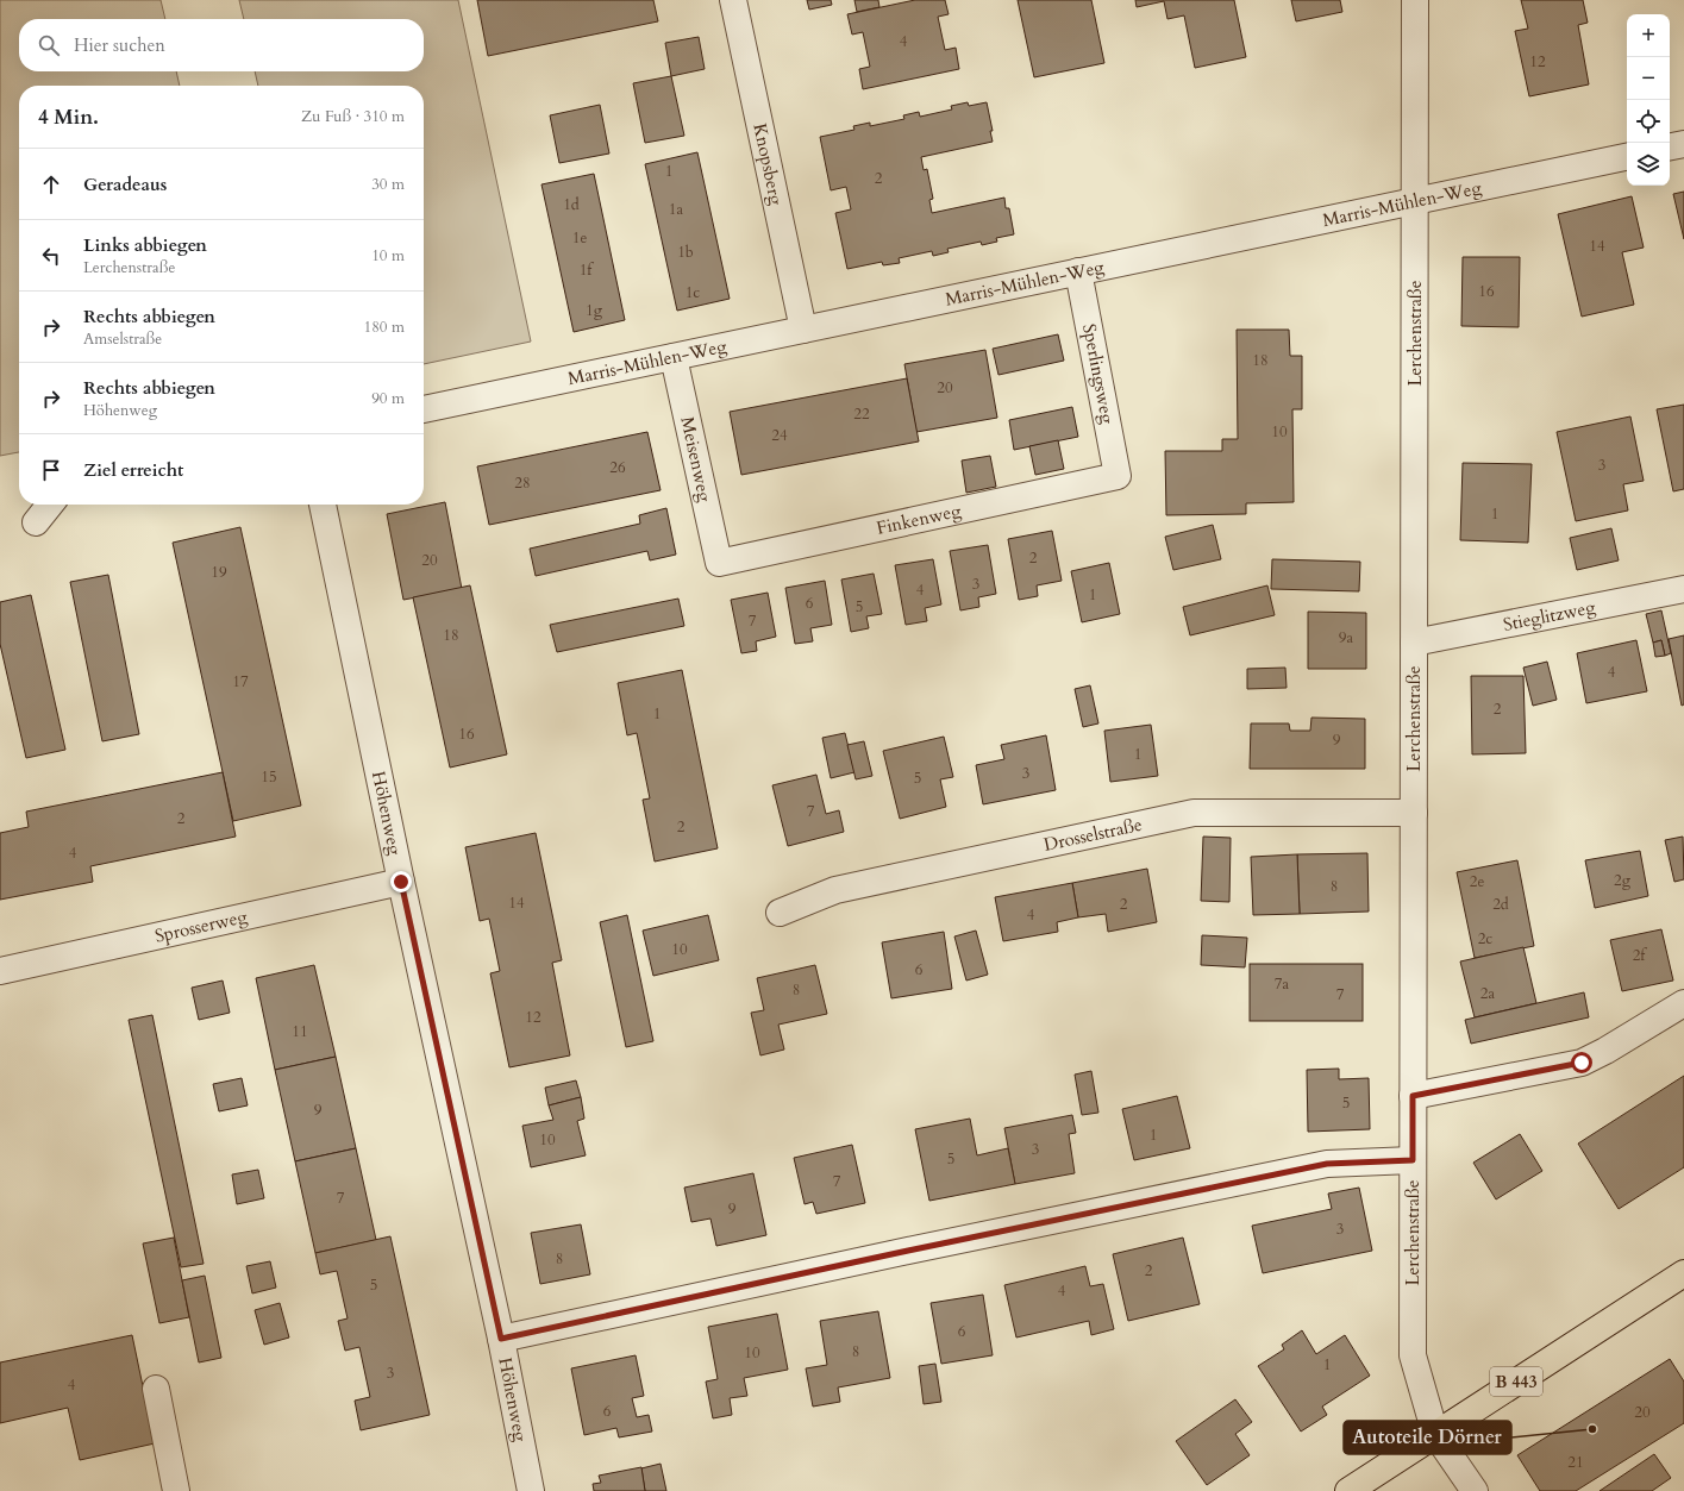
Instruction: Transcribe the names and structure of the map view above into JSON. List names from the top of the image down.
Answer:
{
  "streets": {
    "main road": ["B 443"],
    "street": [
      "Knopsberg",
      "Marris-Mühlen-Weg",
      "Lerchenstraße",
      "Sperlingsweg",
      "Meisenweg",
      "Finkenweg",
      "Stieglitzweg",
      "Höhenweg",
      "Drosselstraße",
      "Sprosserweg"
    ]
  },
  "crossings": [
    ["Knopsberg", "Marris-Mühlen-Weg"],
    ["Marris-Mühlen-Weg", "Lerchenstraße"],
    ["Marris-Mühlen-Weg", "Sperlingsweg"],
    ["Marris-Mühlen-Weg", "Meisenweg"],
    ["Lerchenstraße", "Stieglitzweg"],
    ["Lerchenstraße", "Drosselstraße"],
    ["Lerchenstraße", "B 443"],
    ["Sperlingsweg", "Finkenweg"],
    ["Meisenweg", "Finkenweg"],
    ["Höhenweg", "Sprosserweg"]
  ],
  "places": ["Autoteile Dörner"],
  "house_numbers": [
    "4",
    "12",
    "1",
    "2",
    "1d",
    "1a",
    "1e",
    "14",
    "1b",
    "1f",
    "16",
    "1c",
    "1g",
    "18",
    "20",
    "22",
    "10",
    "24",
    "3",
    "26",
    "28",
    "1",
    "2",
    "20",
    "19",
    "3",
    "4",
    "1",
    "6",
    "5",
    "7",
    "18",
    "9a",
    "4",
    "17",
    "2",
    "1",
    "16",
    "9",
    "1",
    "3",
    "15",
    "5",
    "7",
    "2",
    "2",
    "4",
    "2g",
    "2e",
    "8",
    "14",
    "2",
    "2d",
    "4",
    "2c",
    "10",
    "2f",
    "6",
    "7a",
    "8",
    "2a",
    "7",
    "12",
    "11",
    "5",
    "9",
    "1",
    "10",
    "3",
    "5",
    "7",
    "7",
    "9",
    "3",
    "8",
    "2",
    "5",
    "4",
    "6",
    "8",
    "10",
    "1",
    "3",
    "4",
    "6",
    "20",
    "21"
  ],
  "page": {
    "map_buttons": ["+", "−"],
    "search": "Hier suchen",
    "heading": ["4 Min.", "Zu Fuß · 310 m"],
    "list": [
      ["Geradeaus", "30 m"],
      ["Links abbiegen", "Lerchenstraße", "10 m"],
      ["Rechts abbiegen", "Amselstraße", "180 m"],
      ["Rechts abbiegen", "Höhenweg", "90 m"],
      "Ziel erreicht"
    ]
  }
}
